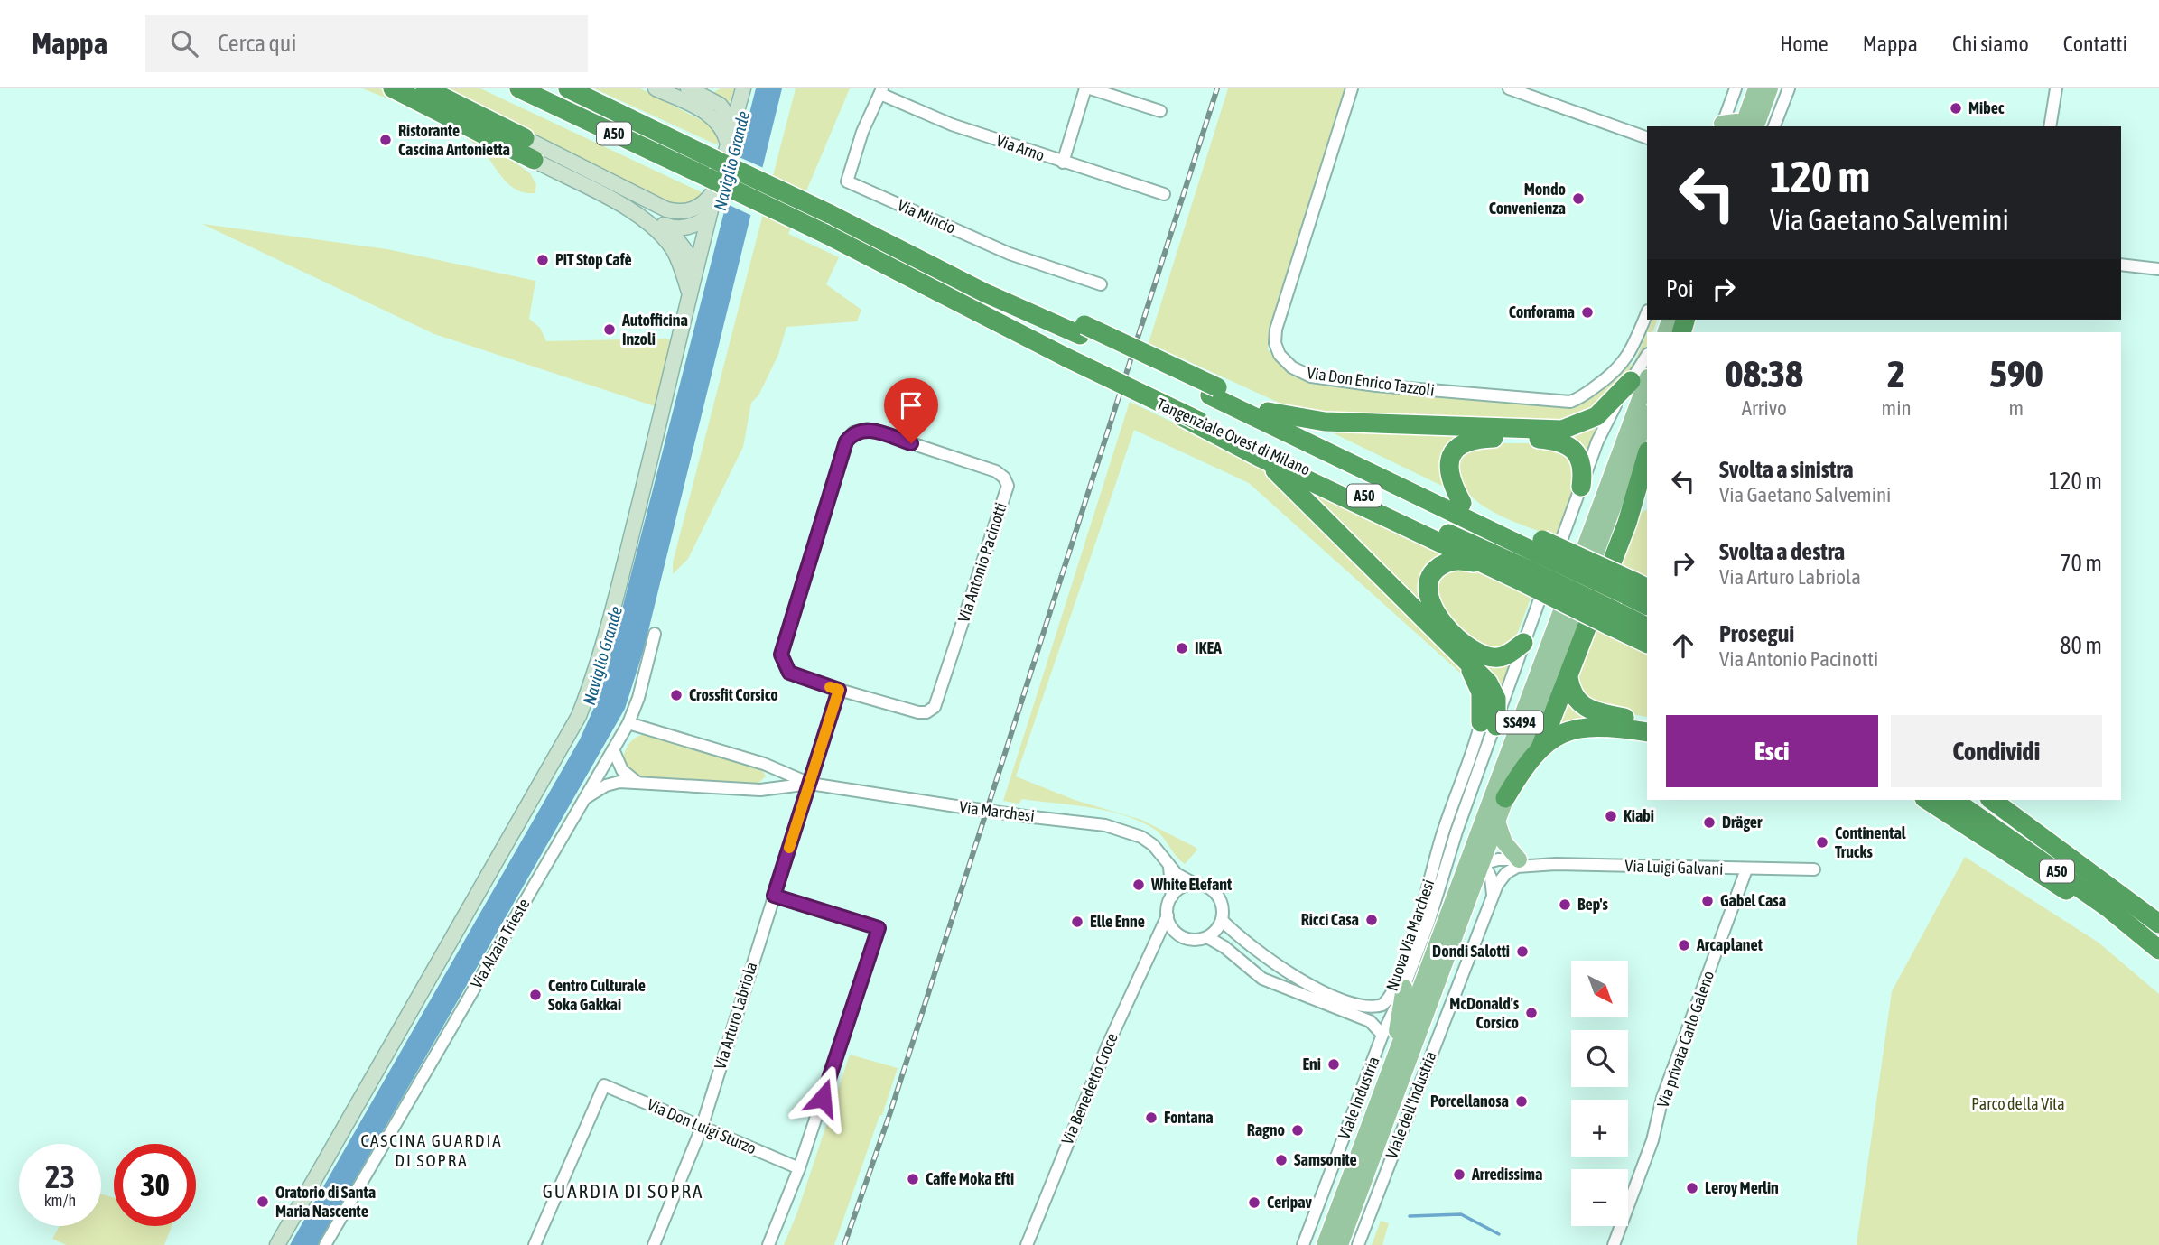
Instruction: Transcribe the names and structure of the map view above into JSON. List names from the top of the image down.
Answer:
{
  "streets": {
    "highway": ["A50", "Tangenziale Ovest di Milano"],
    "main road": ["SS494"],
    "street": [
      "Via Arno",
      "Via Mincio",
      "Via Don Enrico Tazzoli",
      "Via Antonio Pacinotti",
      "Via Marchesi",
      "Via Luigi Galvani",
      "Nuova Via Marchesi",
      "Via Alzaia Trieste",
      "Via Arturo Labriola",
      "Via privata Carlo Galeno",
      "Via Benedetto Croce",
      "Viale Industria",
      "Viale dell'Industria",
      "Via Don Luigi Sturzo"
    ]
  },
  "crossings": [
    ["A50", "Tangenziale Ovest di Milano"],
    ["Via Arno", "Via Mincio"],
    ["Via Don Enrico Tazzoli", "SS494"],
    ["SS494", "Via Luigi Galvani"],
    ["Via Marchesi", "Via Alzaia Trieste"],
    ["Via Marchesi", "Via Arturo Labriola"],
    ["Via Marchesi", "Via Benedetto Croce"],
    ["Via Luigi Galvani", "Via privata Carlo Galeno"],
    ["Via Luigi Galvani", "Viale dell'Industria"],
    ["Nuova Via Marchesi", "Viale Industria"],
    ["Via Arturo Labriola", "Via Don Luigi Sturzo"]
  ],
  "districts": ["CASCINA GUARDIA DI SOPRA", "GUARDIA DI SOPRA"],
  "water": ["Naviglio Grande"],
  "parks": ["Parco della Vita"],
  "places": [
    "Mibec",
    "Ristorante Cascina Antonietta",
    "Mondo Convenienza",
    "PiT Stop Cafè",
    "Conforama",
    "Autofficina Inzoli",
    "IKEA",
    "Crossfit Corsico",
    "Kiabi",
    "Dräger",
    "Continental Trucks",
    "White Elefant",
    "Gabel Casa",
    "Bep's",
    "Ricci Casa",
    "Elle Enne",
    "Arcaplanet",
    "Dondi Salotti",
    "Centro Culturale Soka Gakkai",
    "McDonald's Corsico",
    "Eni",
    "Porcellanosa",
    "Fontana",
    "Ragno",
    "Samsonite",
    "Arredissima",
    "Caffe Moka Efti",
    "Leroy Merlin",
    "Oratorio di Santa Maria Nascente",
    "Ceripav"
  ],
  "north": "bottom right",
  "page": {
    "header": "Mappa",
    "search": "Cerca qui",
    "nav": [
      "Home",
      "Mappa",
      "Chi siamo",
      "Contatti"
    ],
    "turn": ["120 m", "Via Gaetano Salvemini"],
    "then": "Poi",
    "eta": [
      "08:38",
      "Arrivo",
      "2",
      "min",
      "590",
      "m"
    ],
    "list": [
      {
        "name": "Svolta a sinistra",
        "note": "Via Gaetano Salvemini",
        "value": "120 m"
      },
      {
        "name": "Svolta a destra",
        "note": "Via Arturo Labriola",
        "value": "70 m"
      },
      {
        "name": "Prosegui",
        "note": "Via Antonio Pacinotti",
        "value": "80 m"
      }
    ],
    "buttons": ["Esci", "Condividi"],
    "map_buttons": ["+", "−"],
    "speed": "23 km/h",
    "limit": "30"
  }
}
